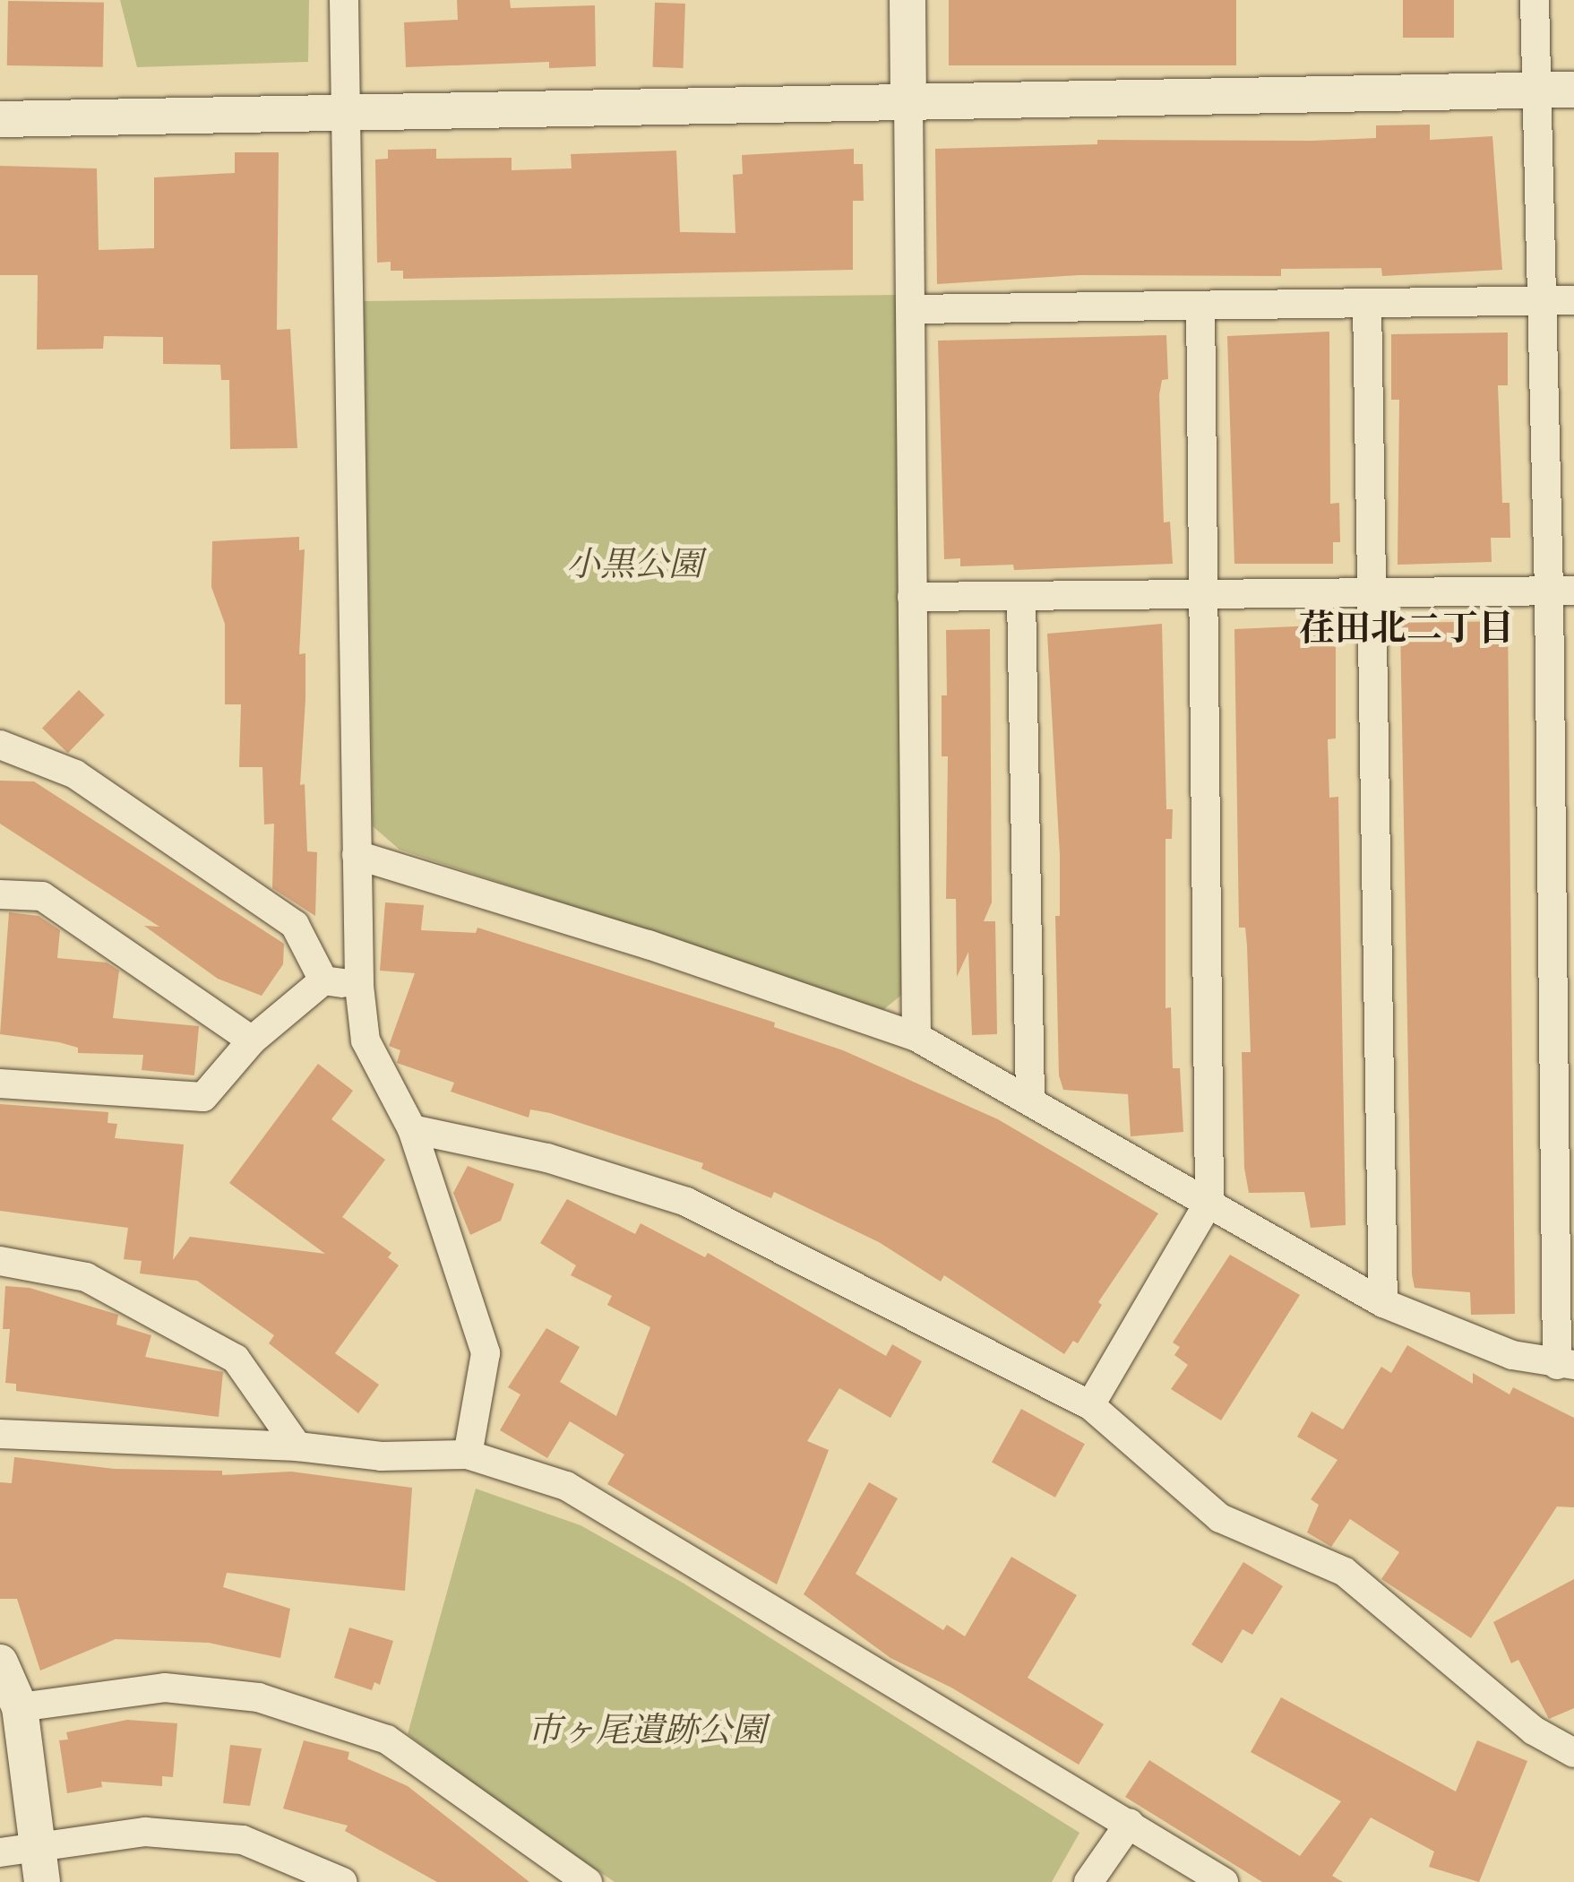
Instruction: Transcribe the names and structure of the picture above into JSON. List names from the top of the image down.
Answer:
{
  "districts": ["荏田北二丁目"],
  "parks": ["小黒公園", "市ヶ尾遺跡公園"]
}
